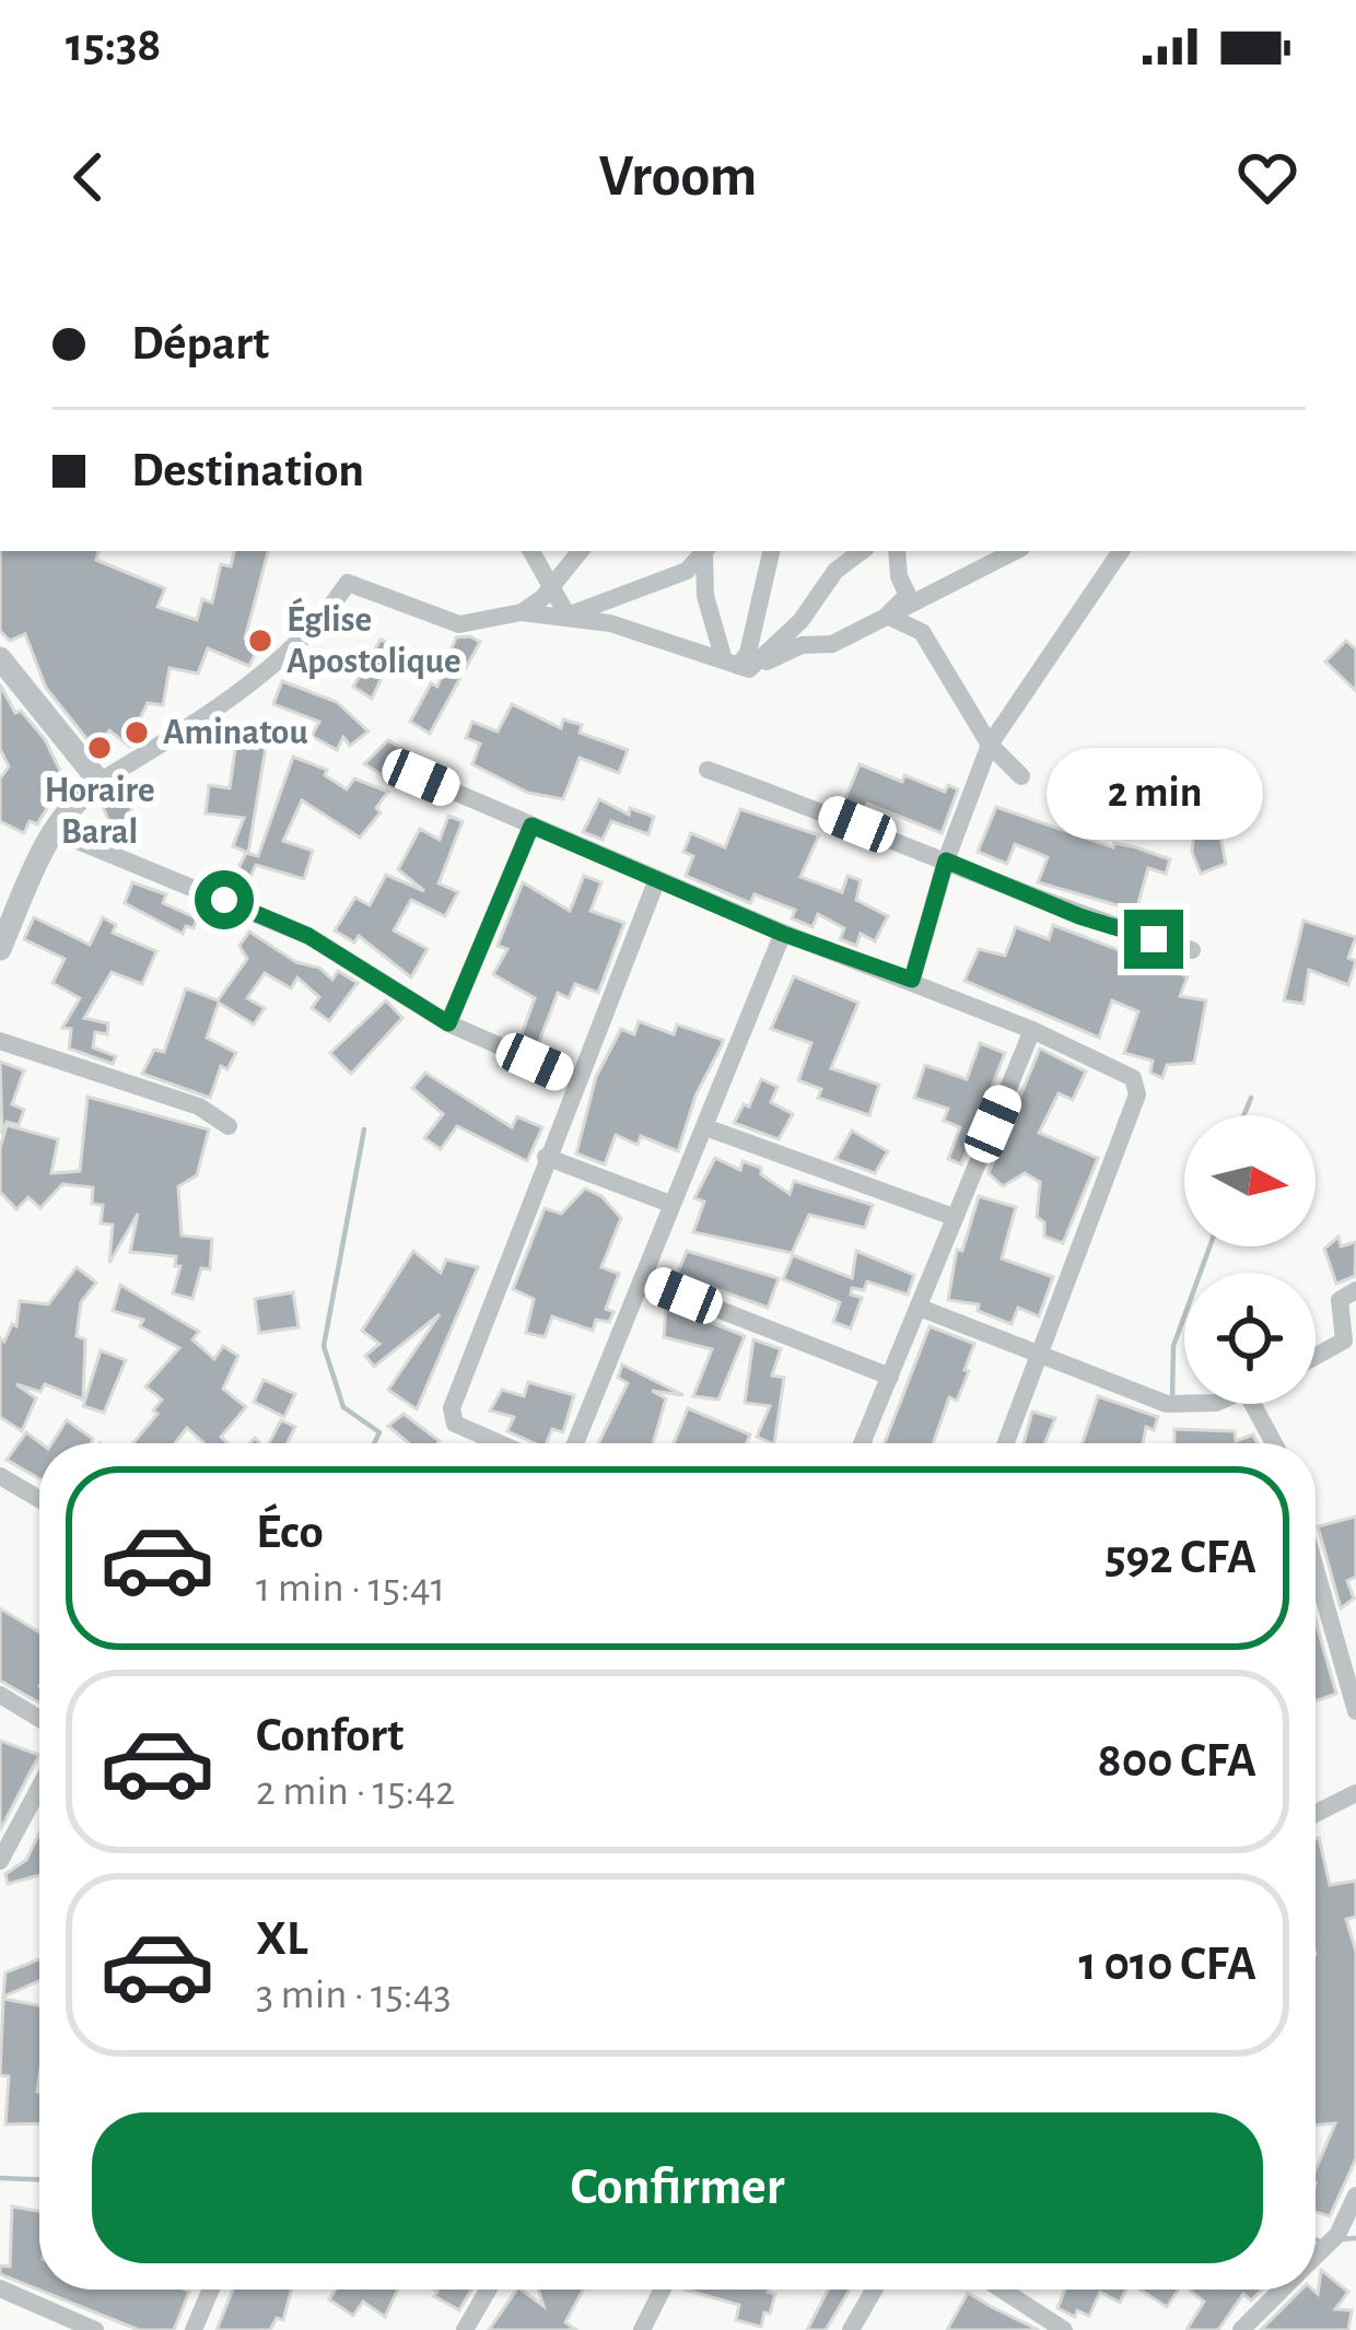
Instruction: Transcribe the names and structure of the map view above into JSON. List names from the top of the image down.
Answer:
{
  "places": ["Église Apostolique", "Aminatou", "Horaire Baral"],
  "north": "right",
  "page": {
    "status": "15:38",
    "header": "Vroom",
    "banner": ["Départ", "Destination"],
    "bubble": "2 min",
    "list": [
      {
        "name": "Éco",
        "note": "1 min · 15:41",
        "value": "592 CFA"
      },
      {
        "name": "Confort",
        "note": "2 min · 15:42",
        "value": "800 CFA"
      },
      {
        "name": "XL",
        "note": "3 min · 15:43",
        "value": "1 010 CFA"
      }
    ],
    "buttons": "Confirmer"
  }
}
